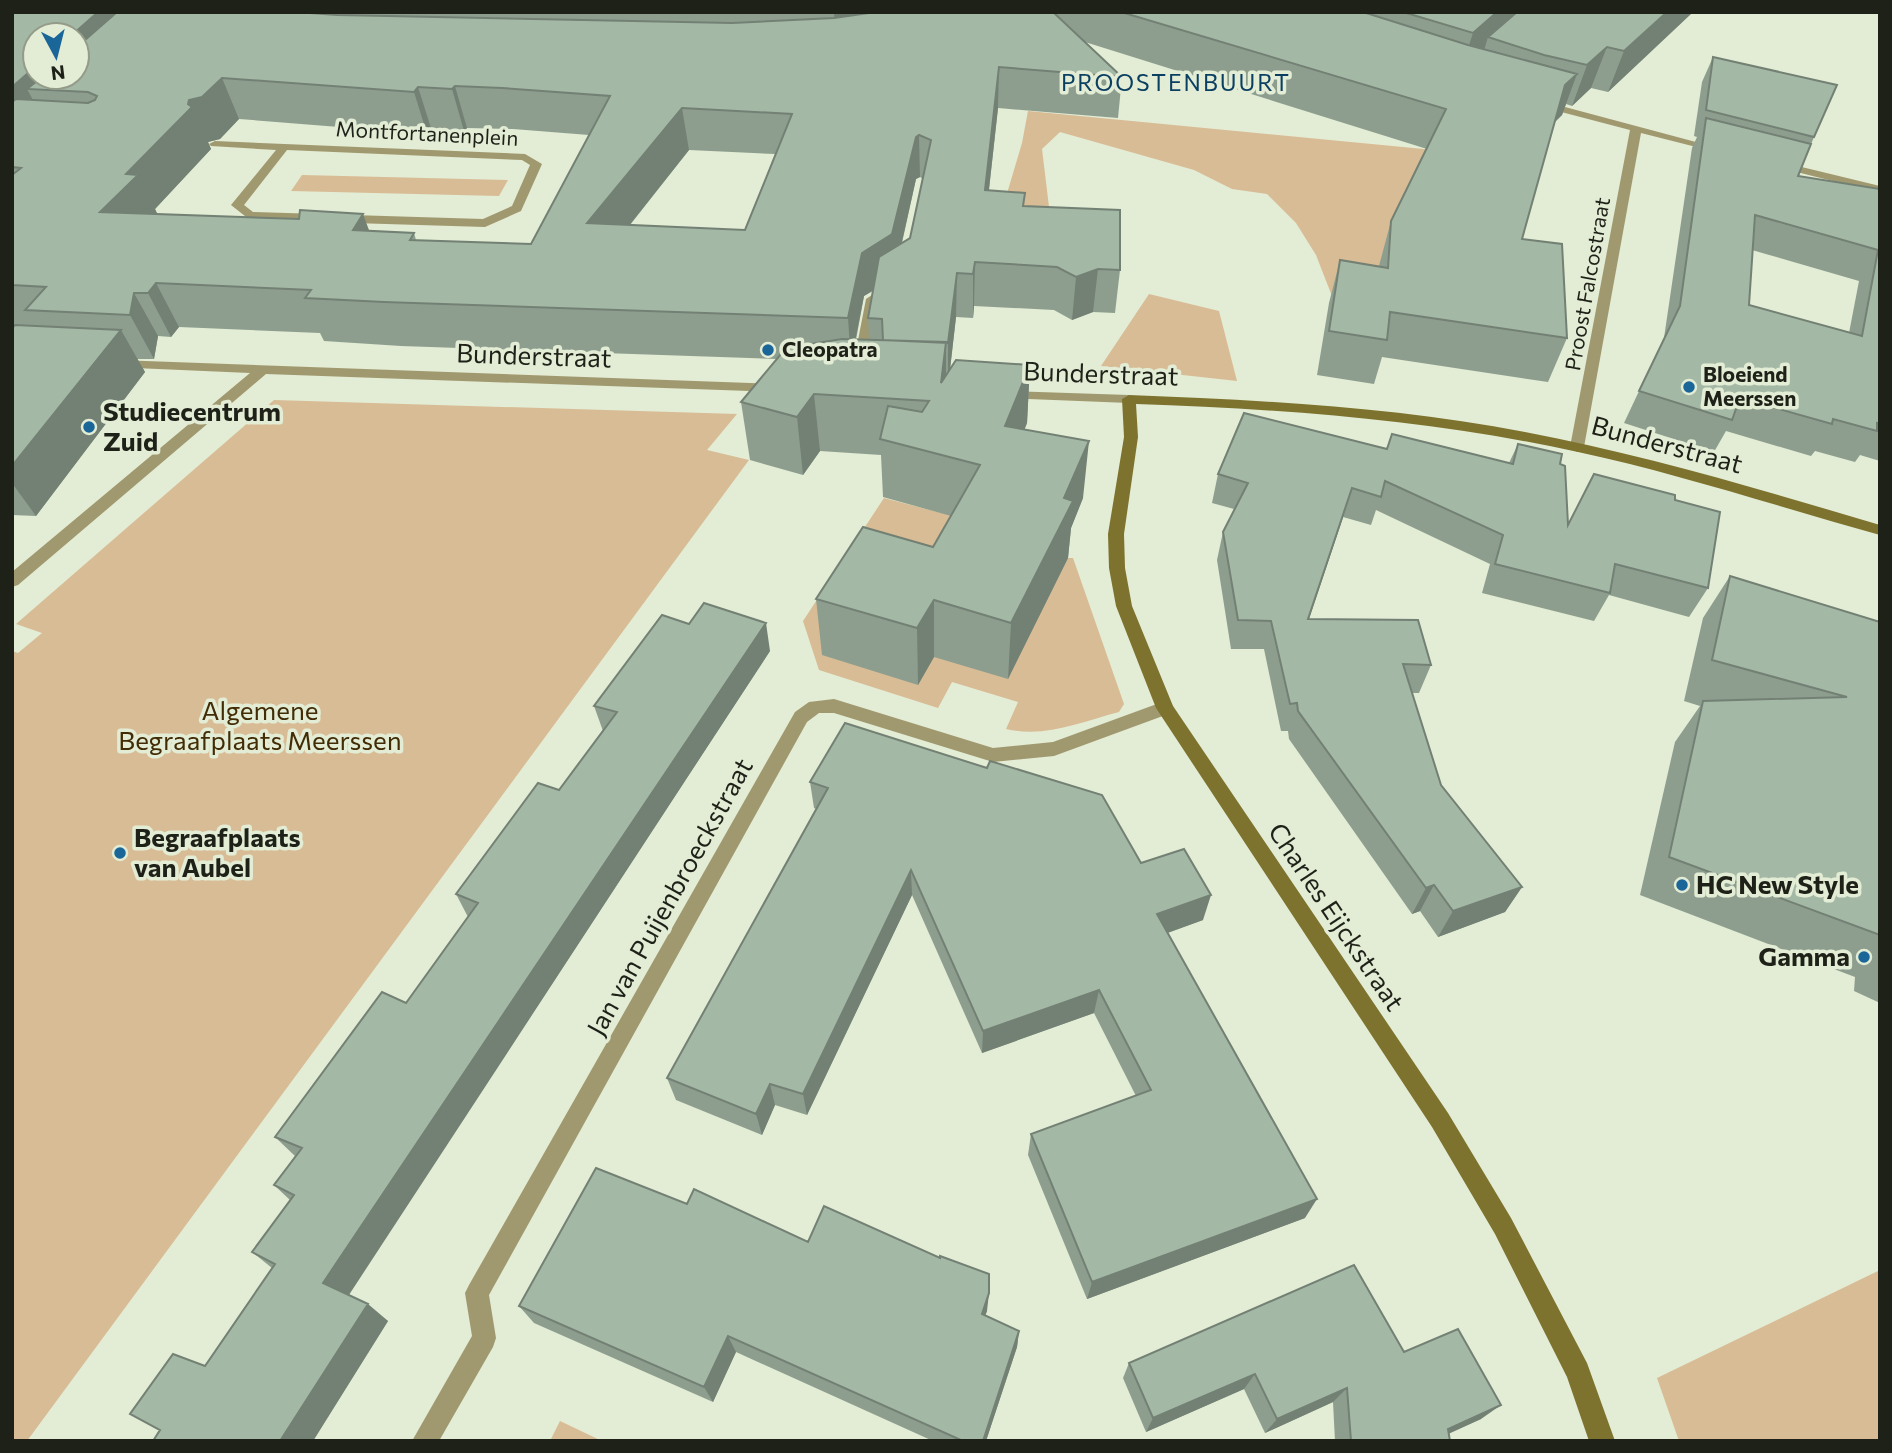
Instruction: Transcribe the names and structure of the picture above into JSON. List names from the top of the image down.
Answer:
{
  "streets": {
    "street": [
      "Montfortanenplein",
      "Proost Falcostraat",
      "Bunderstraat",
      "Jan van Puijenbroeckstraat",
      "Charles Eijckstraat"
    ]
  },
  "crossings": [
    ["Proost Falcostraat", "Bunderstraat"],
    ["Bunderstraat", "Charles Eijckstraat"],
    ["Jan van Puijenbroeckstraat", "Charles Eijckstraat"]
  ],
  "districts": ["PROOSTENBUURT"],
  "parks": ["Algemene Begraafplaats Meerssen"],
  "places": [
    "Cleopatra",
    "Bloeiend Meerssen",
    "Studiecentrum Zuid",
    "Begraafplaats van Aubel",
    "HC New Style",
    "Gamma"
  ],
  "north": "bottom"
}
